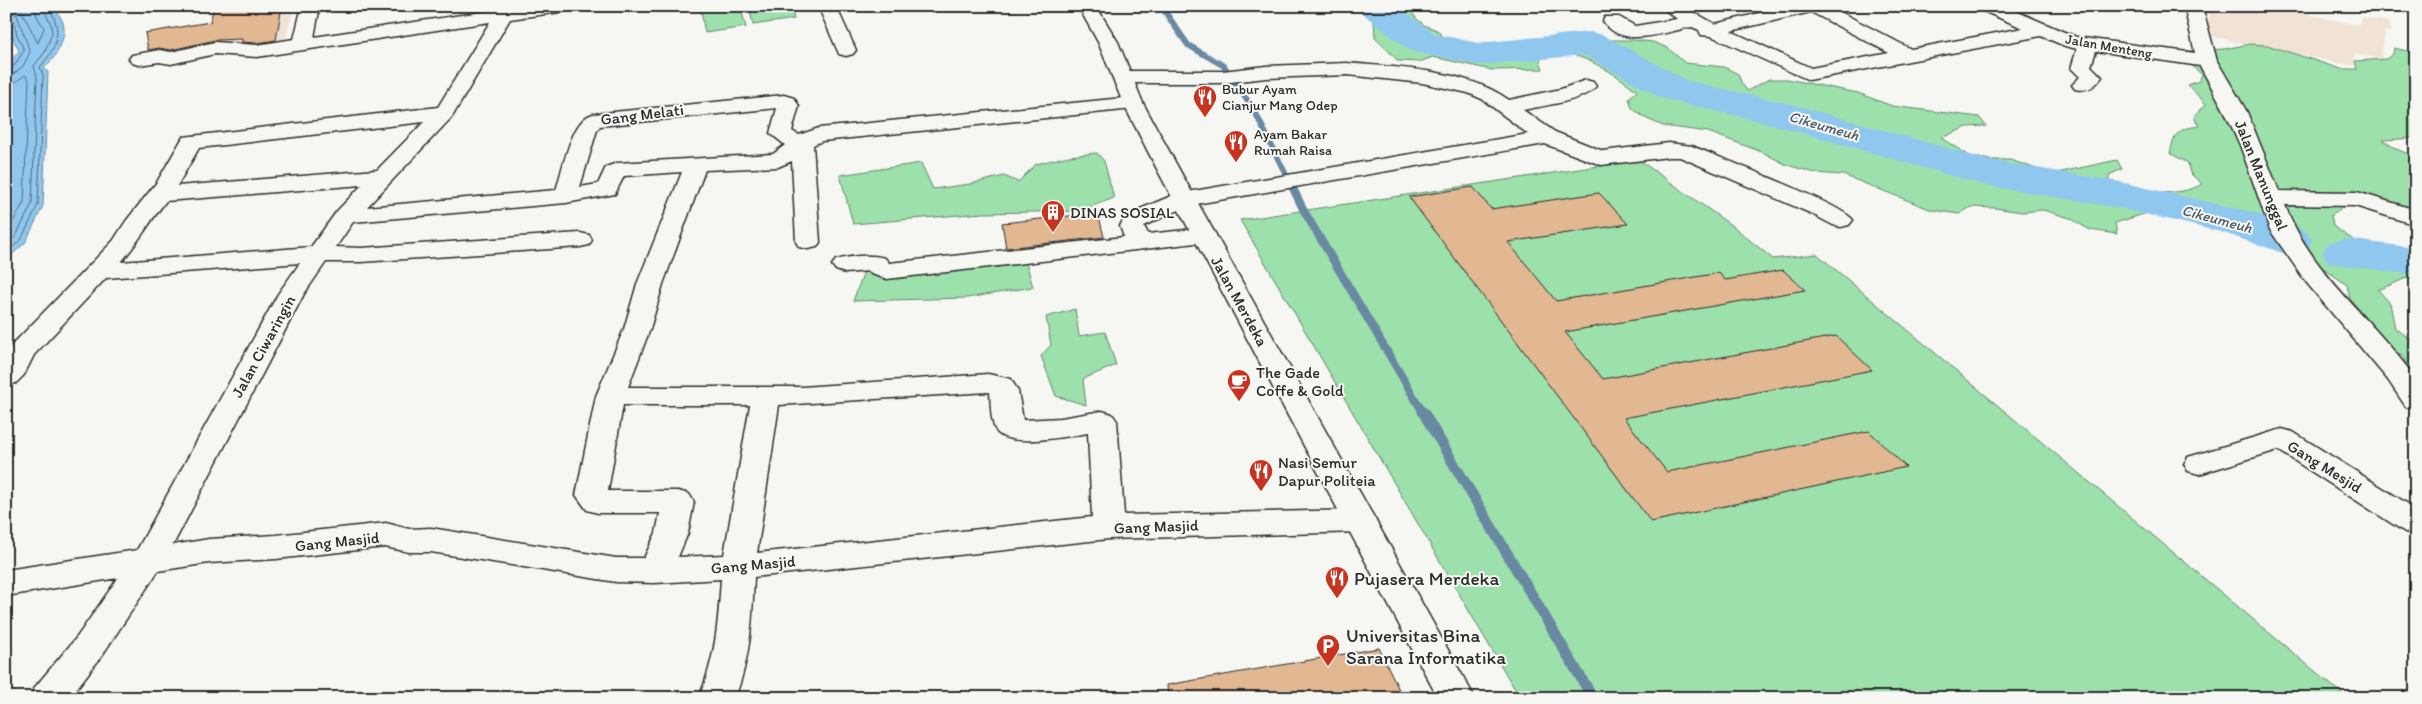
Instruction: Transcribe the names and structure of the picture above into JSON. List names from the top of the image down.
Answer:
{
  "streets": {
    "street": [
      "Jalan Menteng",
      "Gang Melati",
      "Jalan Manunggal",
      "Jalan Merdeka",
      "Jalan Ciwaringin",
      "Gang Mesjid",
      "Gang Masjid"
    ]
  },
  "crossings": [
    ["Jalan Menteng", "Jalan Manunggal"],
    ["Jalan Merdeka", "Gang Masjid"],
    ["Jalan Ciwaringin", "Gang Masjid"]
  ],
  "water": ["Cikeumeuh"],
  "places": {
    "restaurant": [
      "Bubur Ayam Cianjur Mang Odep",
      "Ayam Bakar Rumah Raisa",
      "Nasi Semur Dapur Politeia",
      "Pujasera Merdeka"
    ],
    "building": ["DINAS SOSIAL"],
    "cafe": ["The Gade Coffe & Gold"],
    "parking": ["Universitas Bina Sarana Informatika"]
  }
}
